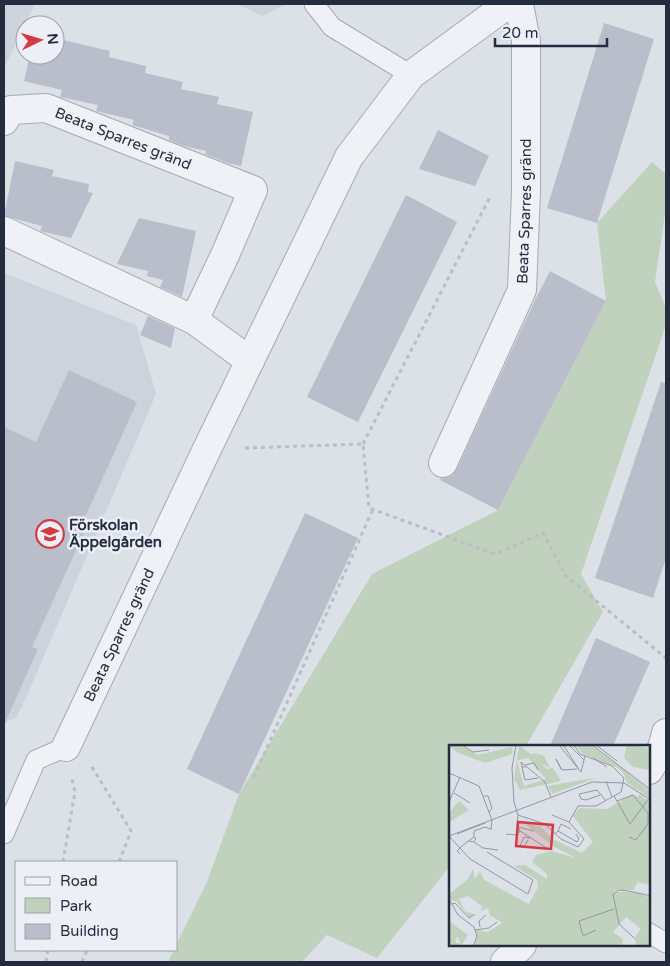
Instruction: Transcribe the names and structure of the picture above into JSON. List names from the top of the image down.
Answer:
{
  "streets": {
    "street": ["Beata Sparres gränd"]
  },
  "places": {
    "school or university": ["Förskolan Äppelgården"]
  },
  "legend": ["Road", "Park", "Building"],
  "scale_bar": "20 m",
  "north": "right"
}
